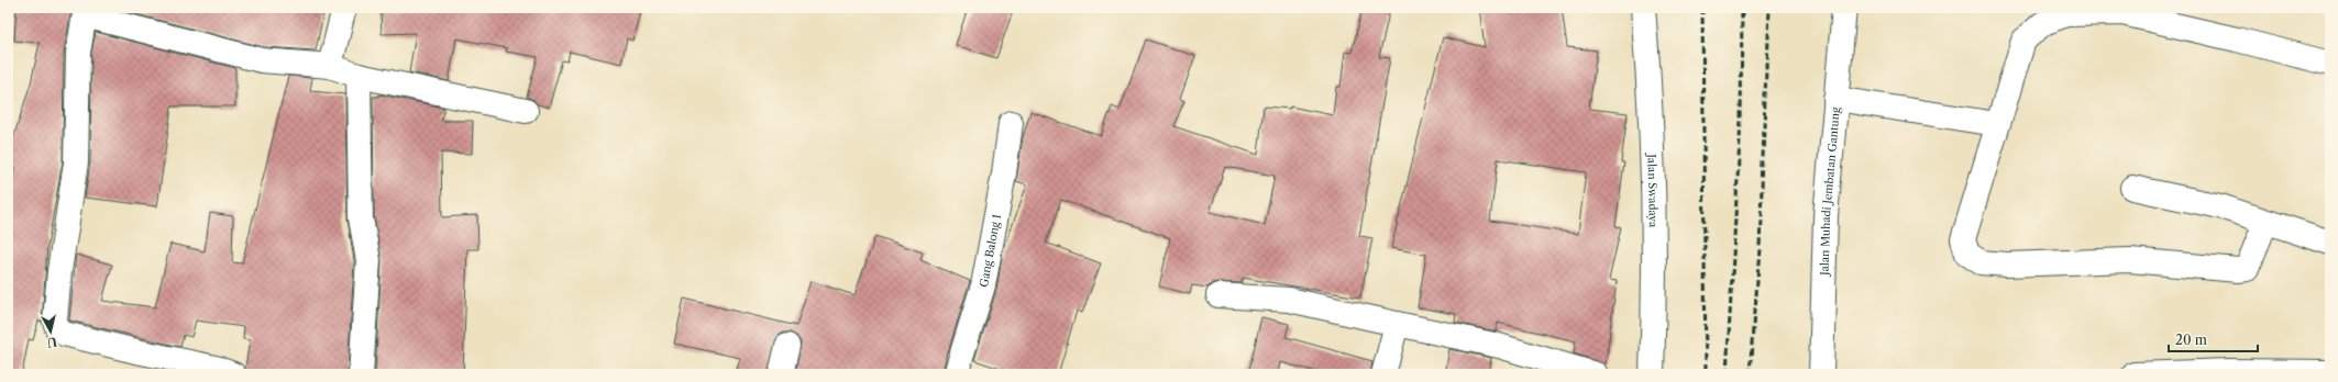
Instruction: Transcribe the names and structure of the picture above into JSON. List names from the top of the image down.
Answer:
{
  "streets": {
    "street": ["Jalan Swadaya", "Jalan Muhadi Jembatan Gantung", "Gang Balong 1"]
  },
  "scale_bar": "20 m",
  "north": "bottom"
}
